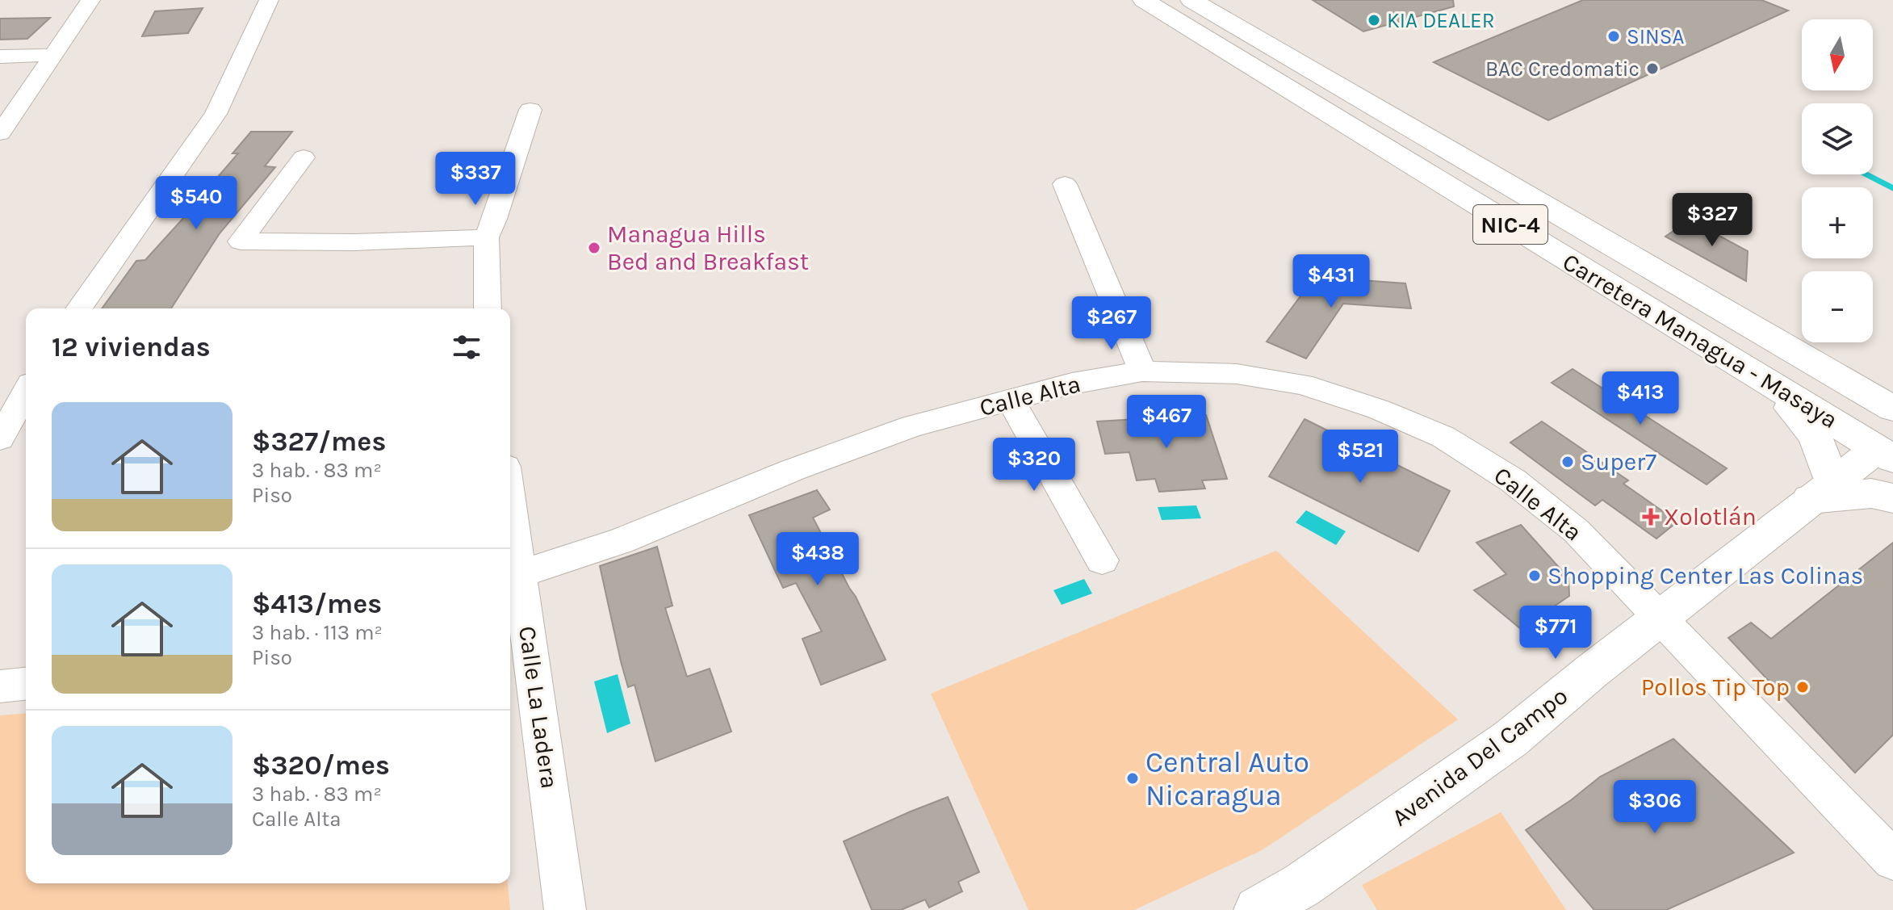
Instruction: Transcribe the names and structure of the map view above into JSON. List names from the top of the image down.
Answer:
{
  "streets": {
    "main road": ["NIC-4", "Carretera Managua - Masaya", "Avenida Del Campo"],
    "street": ["Calle Alta", "Calle La Ladera"]
  },
  "crossings": [
    ["Carretera Managua - Masaya", "Avenida Del Campo"],
    ["Calle Alta", "Calle La Ladera"],
    ["Calle Alta", "Avenida Del Campo"]
  ],
  "places": {
    "other": [
      "KIA DEALER",
      "SINSA",
      "BAC Credomatic",
      "Managua Hills Bed and Breakfast",
      "Super7",
      "Shopping Center Las Colinas",
      "Pollos Tip Top",
      "Central Auto Nicaragua"
    ],
    "health": ["Xolotlán"]
  },
  "north": "bottom",
  "page": {
    "map_buttons": ["+", "−"],
    "price": [
      "$337",
      "$540",
      "$327",
      "$431",
      "$267",
      "$413",
      "$467",
      "$521",
      "$320",
      "$438",
      "$771",
      "$306"
    ],
    "heading": "12 viviendas",
    "list": [
      {
        "name": "$327/mes",
        "note": "3 hab. · 83 m² · Piso"
      },
      {
        "name": "$413/mes",
        "note": "3 hab. · 113 m² · Piso"
      },
      {
        "name": "$320/mes",
        "note": "3 hab. · 83 m² · Calle Alta"
      }
    ]
  }
}
